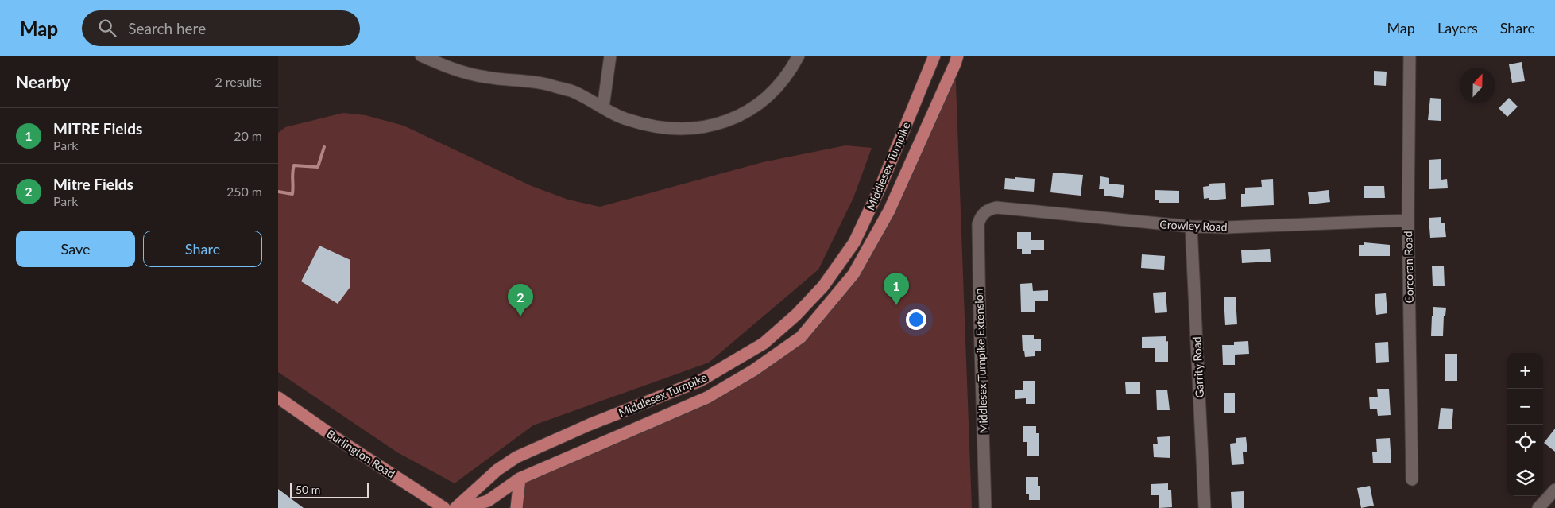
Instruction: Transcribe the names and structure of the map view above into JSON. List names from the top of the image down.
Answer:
{
  "streets": {
    "main road": ["Middlesex Turnpike", "Burlington Road"],
    "street": [
      "Crowley Road",
      "Corcoran Road",
      "Middlesex Turnpike Extension",
      "Garrity Road"
    ]
  },
  "crossings": [
    ["Crowley Road", "Corcoran Road"],
    ["Crowley Road", "Middlesex Turnpike Extension"],
    ["Crowley Road", "Garrity Road"]
  ],
  "scale_bar": "50 m",
  "north": "top",
  "page": {
    "header": "Map",
    "search": "Search here",
    "nav": ["Map", "Layers", "Share"],
    "heading": ["Nearby", "2 results"],
    "list": [
      {
        "mark": "1",
        "name": "MITRE Fields",
        "note": "Park",
        "value": "20 m"
      },
      {
        "mark": "2",
        "name": "Mitre Fields",
        "note": "Park",
        "value": "250 m"
      }
    ],
    "buttons": ["Save", "Share"],
    "pins": ["1", "2"],
    "map_buttons": ["+", "−"],
    "scale": "50 m"
  }
}
